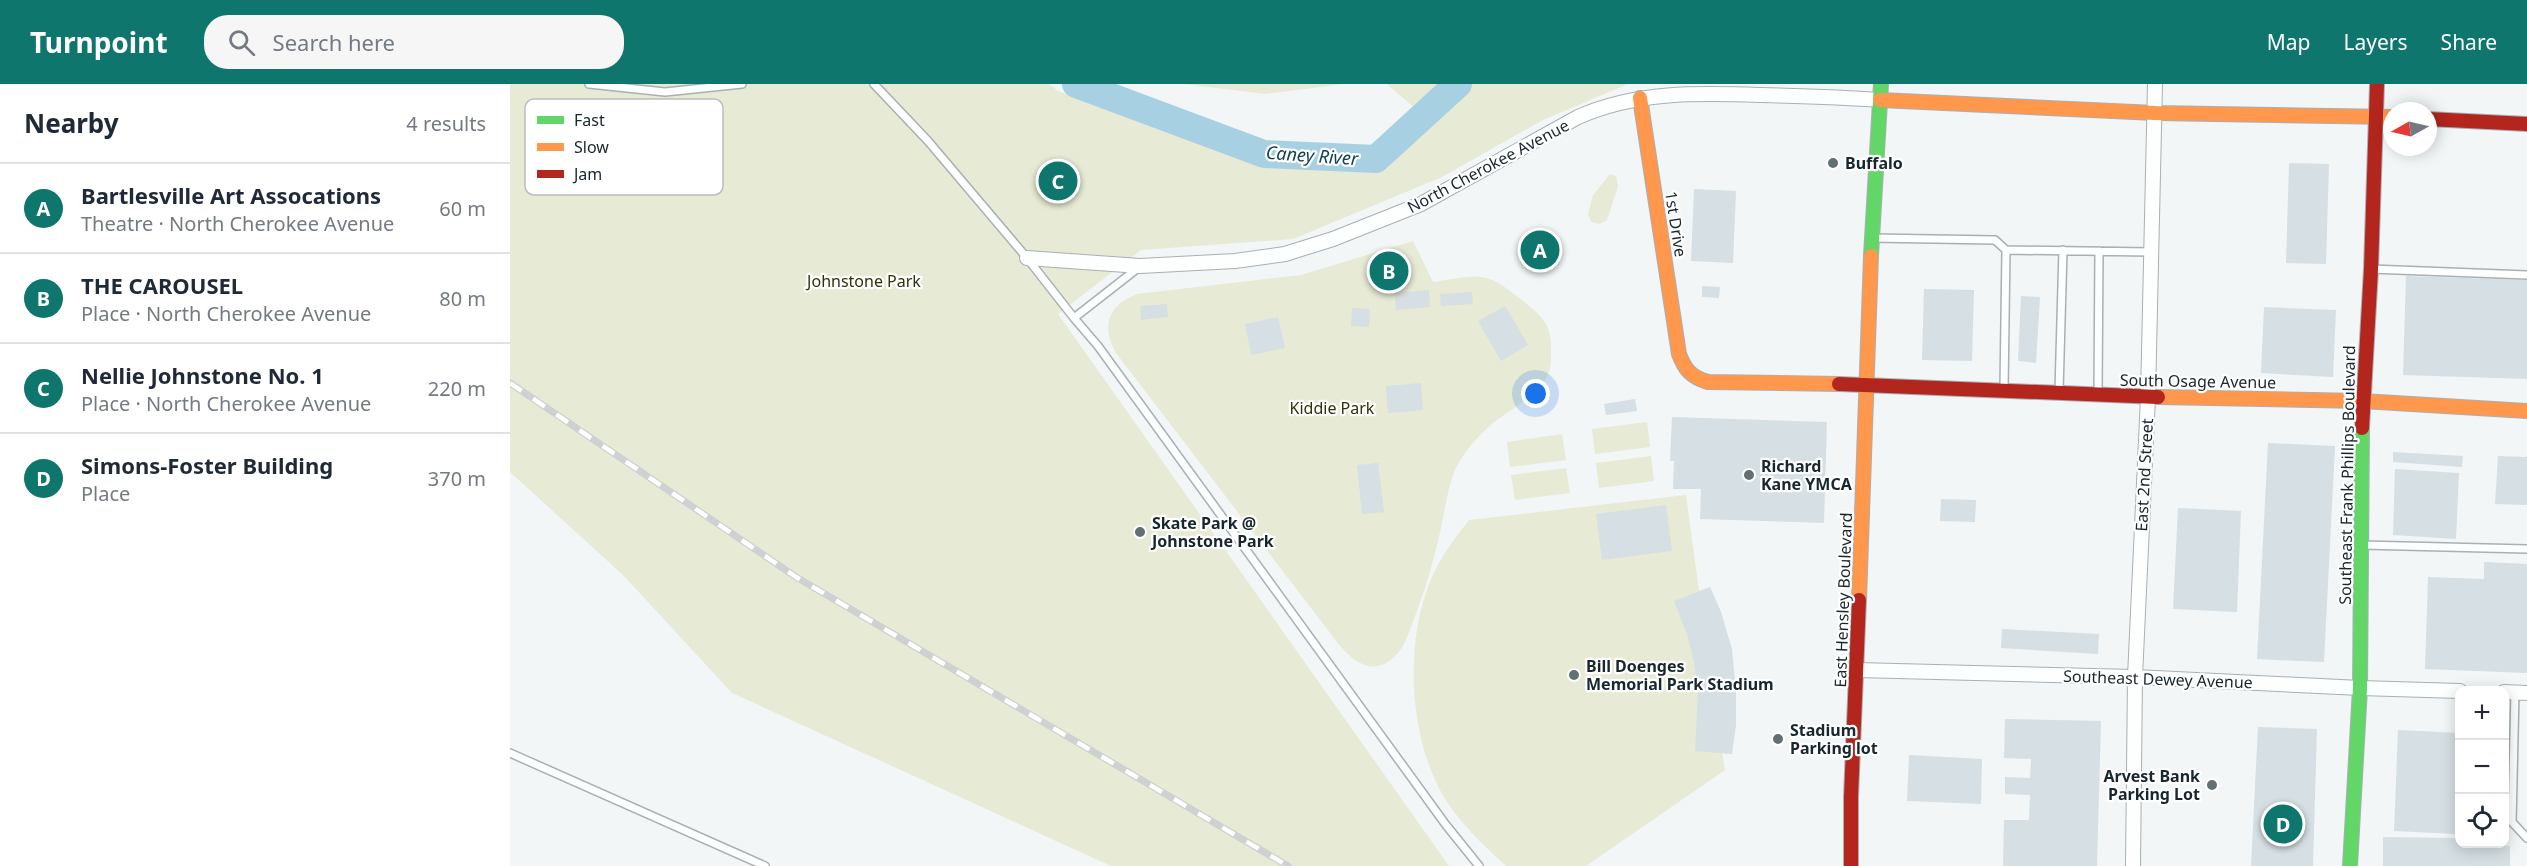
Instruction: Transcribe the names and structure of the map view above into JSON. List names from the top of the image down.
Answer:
{
  "streets": {
    "street": [
      "North Cherokee Avenue",
      "1st Drive",
      "South Osage Avenue",
      "East 2nd Street",
      "Southeast Frank Phillips Boulevard",
      "East Hensley Boulevard",
      "Southeast Dewey Avenue"
    ]
  },
  "crossings": [
    ["North Cherokee Avenue", "1st Drive"],
    ["North Cherokee Avenue", "East Hensley Boulevard"],
    ["1st Drive", "South Osage Avenue"],
    ["South Osage Avenue", "East 2nd Street"],
    ["South Osage Avenue", "Southeast Frank Phillips Boulevard"],
    ["South Osage Avenue", "East Hensley Boulevard"],
    ["East 2nd Street", "Southeast Dewey Avenue"],
    ["Southeast Frank Phillips Boulevard", "Southeast Dewey Avenue"],
    ["East Hensley Boulevard", "Southeast Dewey Avenue"]
  ],
  "water": ["Caney River"],
  "parks": ["Johnstone Park", "Kiddie Park"],
  "places": [
    "Buffalo",
    "Richard Kane YMCA",
    "Skate Park @ Johnstone Park",
    "Bill Doenges Memorial Park Stadium",
    "Stadium Parking lot",
    "Arvest Bank Parking Lot"
  ],
  "legend": ["Fast", "Slow", "Jam"],
  "north": "left",
  "page": {
    "header": "Turnpoint",
    "search": "Search here",
    "nav": ["Map", "Layers", "Share"],
    "heading": ["Nearby", "4 results"],
    "pins": [
      "C",
      "A",
      "B",
      "D"
    ],
    "list": [
      {
        "mark": "A",
        "name": "Bartlesville Art Assocations",
        "note": "Theatre · North Cherokee Avenue",
        "value": "60 m"
      },
      {
        "mark": "B",
        "name": "THE CAROUSEL",
        "note": "Place · North Cherokee Avenue",
        "value": "80 m"
      },
      {
        "mark": "C",
        "name": "Nellie Johnstone No. 1",
        "note": "Place · North Cherokee Avenue",
        "value": "220 m"
      },
      {
        "mark": "D",
        "name": "Simons-Foster Building",
        "note": "Place",
        "value": "370 m"
      }
    ],
    "map_buttons": ["+", "−"]
  }
}
